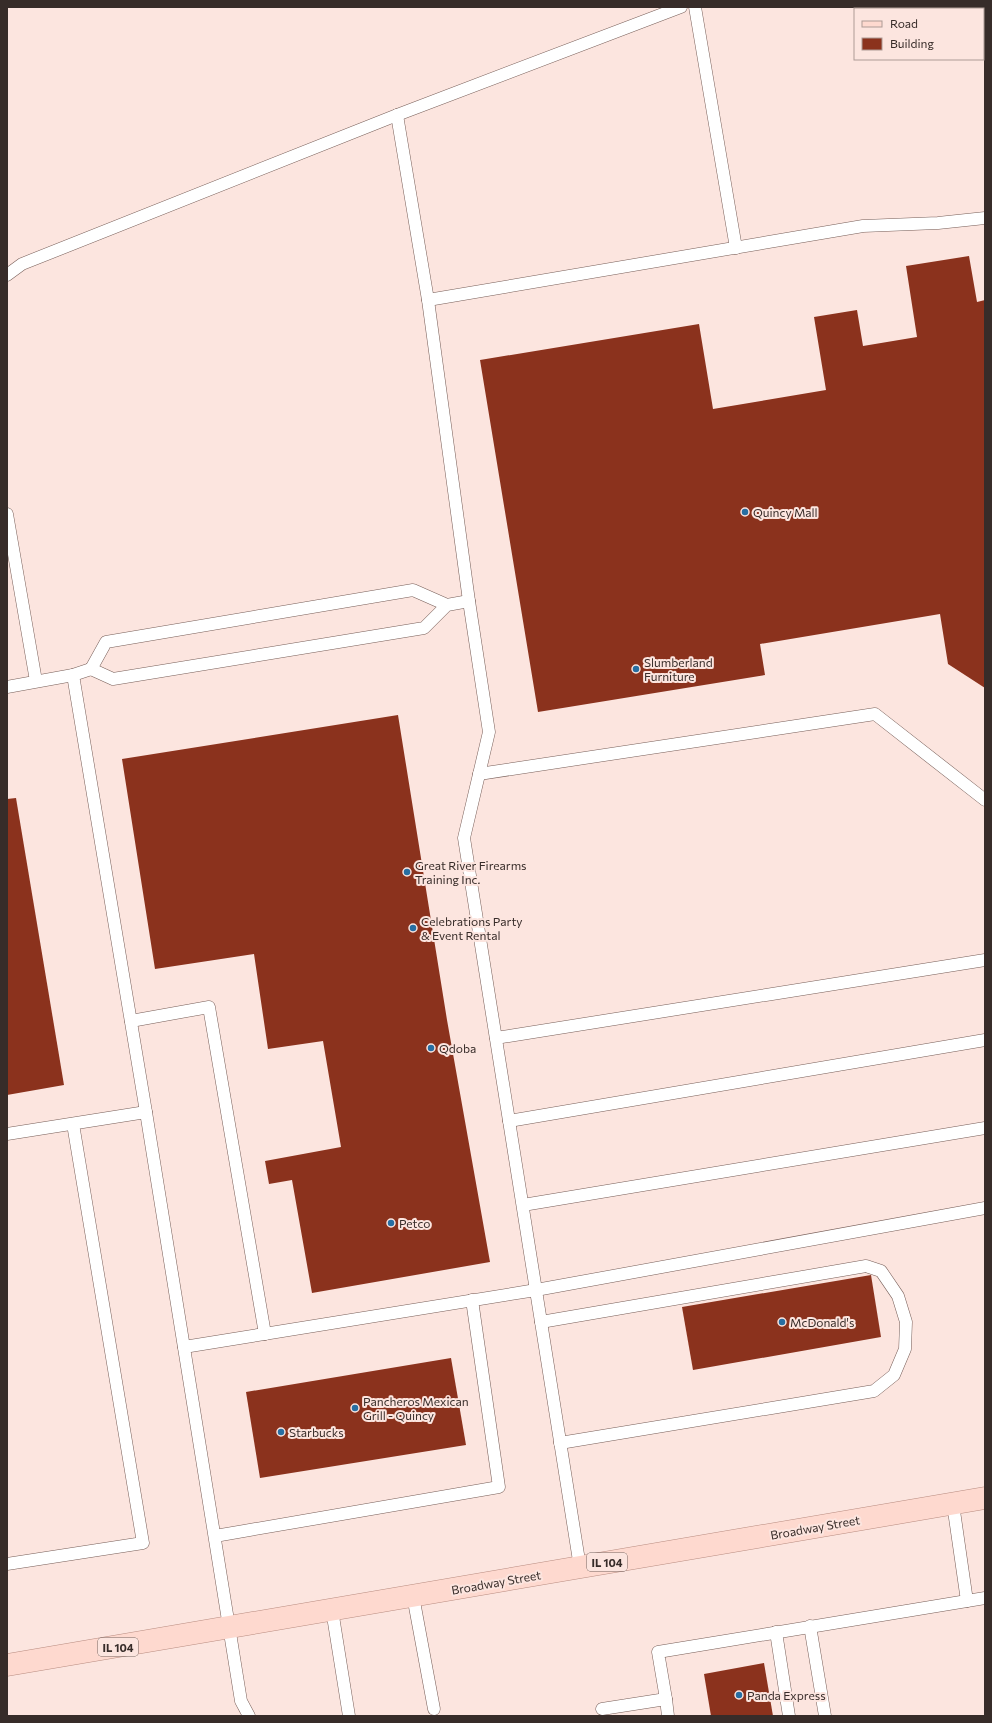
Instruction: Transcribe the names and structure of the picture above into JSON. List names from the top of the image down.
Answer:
{
  "streets": {
    "main road": ["Broadway Street", "IL 104"]
  },
  "places": [
    "Quincy Mall",
    "Slumberland Furniture",
    "Great River Firearms Training Inc.",
    "Celebrations Party & Event Rental",
    "Qdoba",
    "Petco",
    "McDonald's",
    "Pancheros Mexican Grill - Quincy",
    "Starbucks",
    "Panda Express"
  ],
  "legend": ["Road", "Building"]
}
